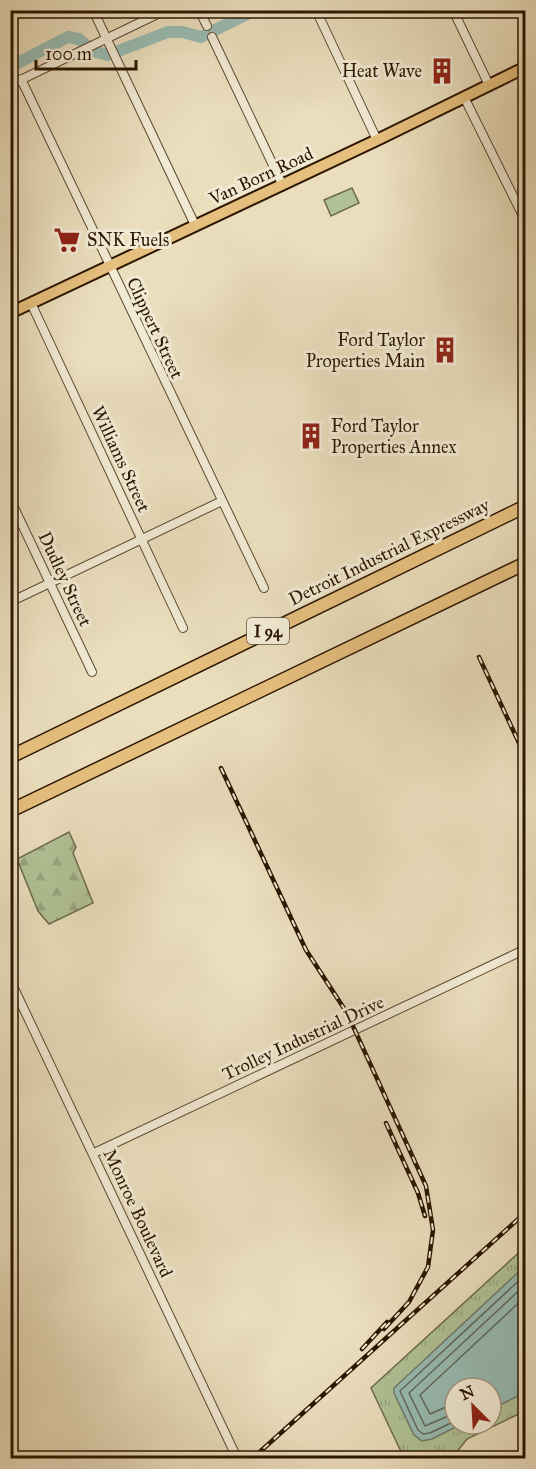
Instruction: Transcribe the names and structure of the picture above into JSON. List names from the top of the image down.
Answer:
{
  "streets": {
    "highway": ["Detroit Industrial Expressway", "I 94"],
    "main road": ["Van Born Road"],
    "street": [
      "Clippert Street",
      "Williams Street",
      "Dudley Street",
      "Trolley Industrial Drive",
      "Monroe Boulevard"
    ]
  },
  "crossings": [
    ["Van Born Road", "Clippert Street"],
    ["Van Born Road", "Williams Street"],
    ["Trolley Industrial Drive", "Monroe Boulevard"]
  ],
  "places": {
    "building": ["Heat Wave", "Ford Taylor Properties Main", "Ford Taylor Properties Annex"],
    "supermarket": ["SNK Fuels"]
  },
  "scale_bar": "100 m",
  "north": "top left"
}
